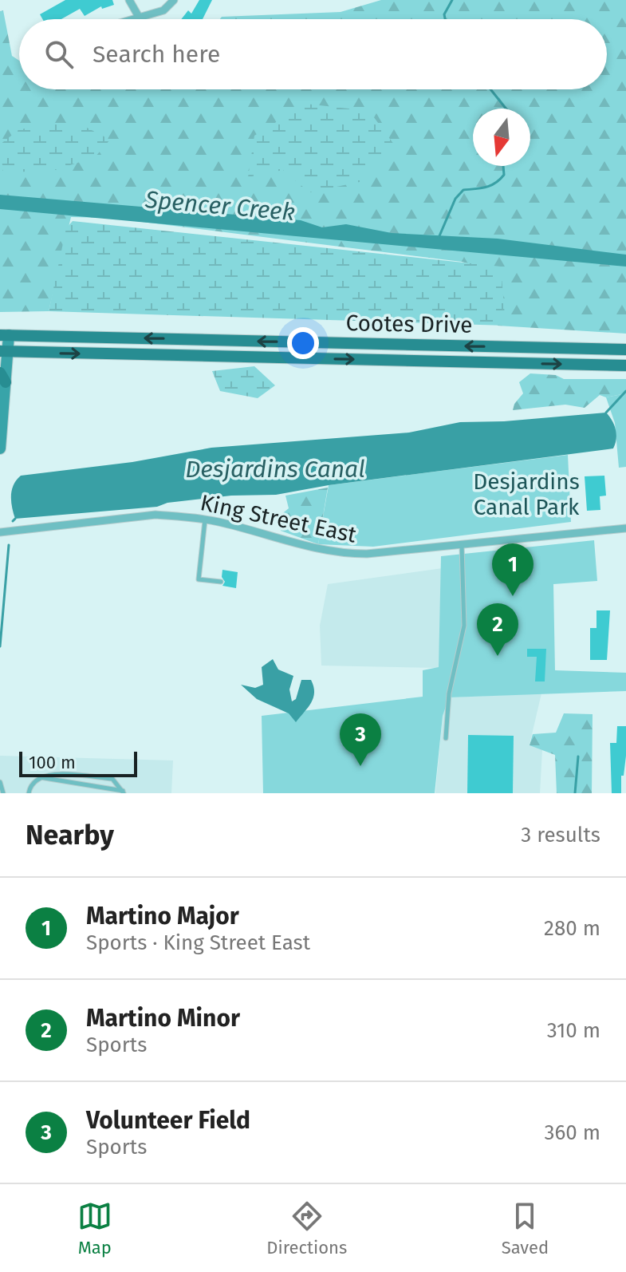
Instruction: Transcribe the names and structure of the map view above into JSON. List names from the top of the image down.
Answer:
{
  "streets": {
    "main road": ["Cootes Drive"],
    "street": ["King Street East"]
  },
  "water": ["Spencer Creek", "Desjardins Canal"],
  "parks": ["Desjardins Canal Park"],
  "scale_bar": "100 m",
  "north": "bottom",
  "page": {
    "search": "Search here",
    "pins": ["1", "2", "3"],
    "scale": "100 m",
    "heading": ["Nearby", "3 results"],
    "list": [
      {
        "mark": "1",
        "name": "Martino Major",
        "note": "Sports · King Street East",
        "value": "280 m"
      },
      {
        "mark": "2",
        "name": "Martino Minor",
        "note": "Sports",
        "value": "310 m"
      },
      {
        "mark": "3",
        "name": "Volunteer Field",
        "note": "Sports",
        "value": "360 m"
      }
    ],
    "nav": ["Map", "Directions", "Saved"]
  }
}
